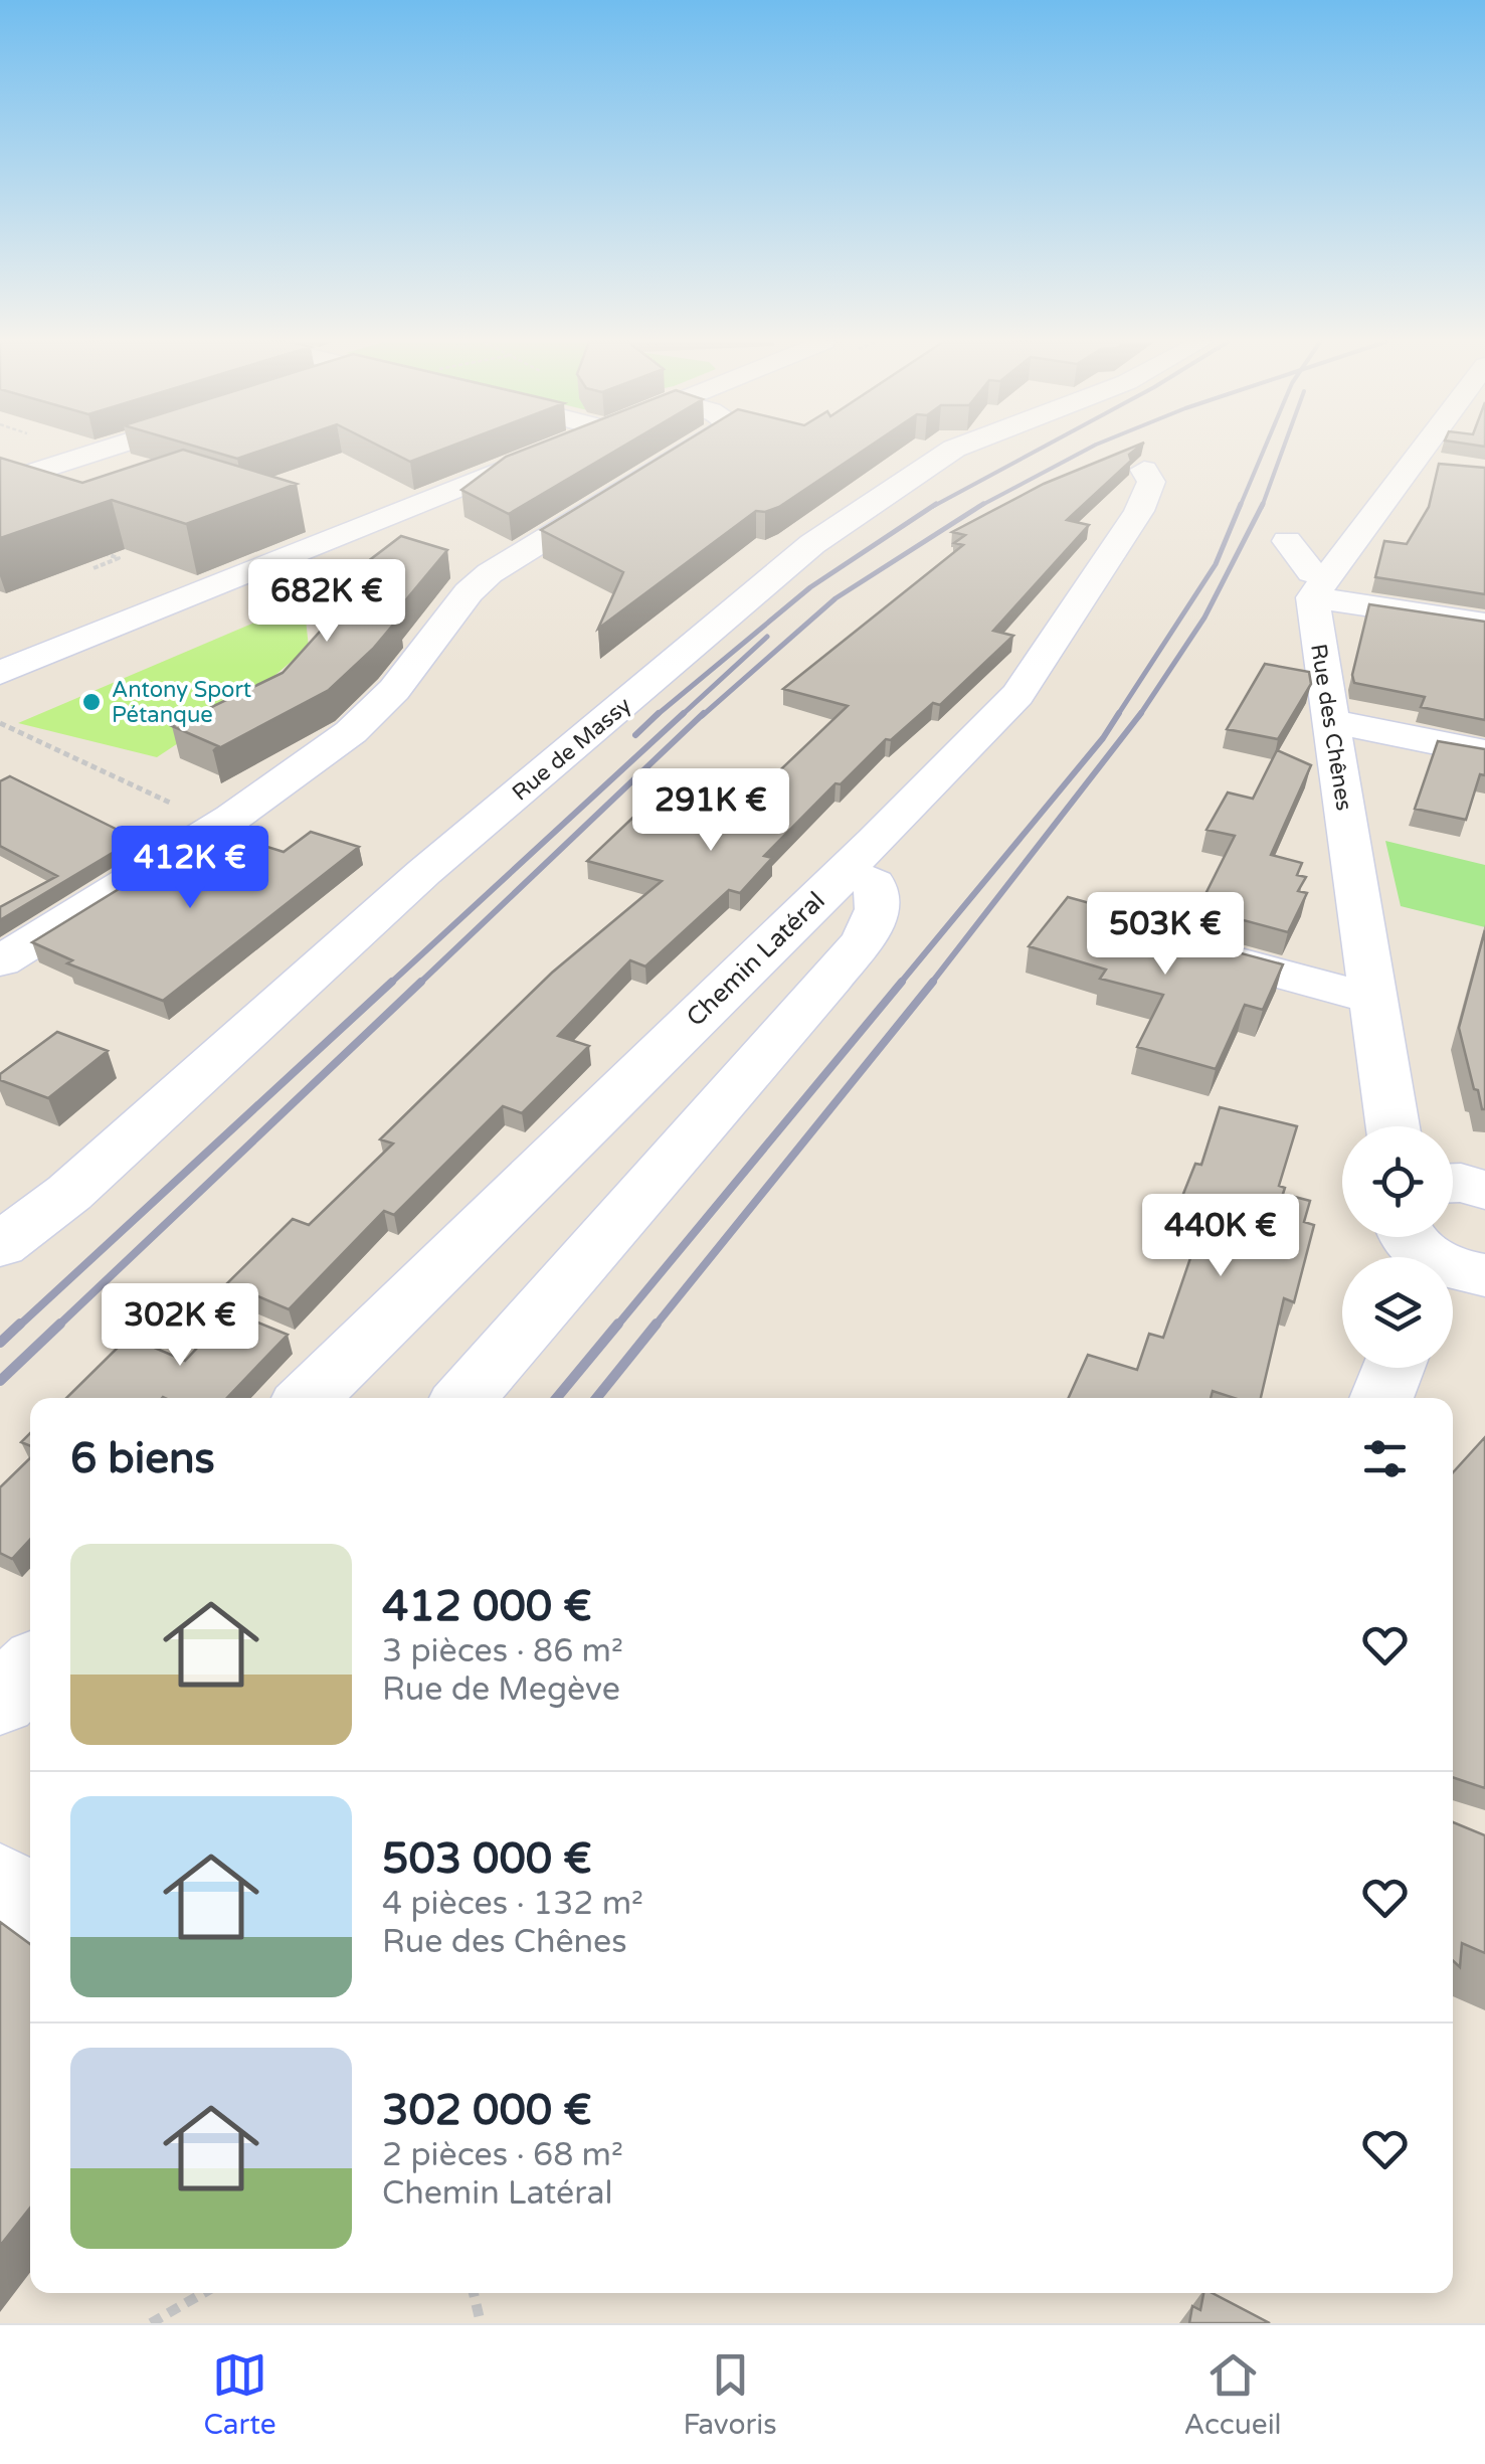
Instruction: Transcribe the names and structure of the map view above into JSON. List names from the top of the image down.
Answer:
{
  "streets": {
    "street": ["Rue des Chênes", "Rue de Massy", "Chemin Latéral"]
  },
  "places": ["Antony Sport Pétanque"],
  "page": {
    "price": [
      "682K €",
      "291K €",
      "412K €",
      "503K €",
      "440K €",
      "302K €"
    ],
    "heading": "6 biens",
    "list": [
      {
        "name": "412 000 €",
        "note": "3 pièces · 86 m² · Rue de Megève"
      },
      {
        "name": "503 000 €",
        "note": "4 pièces · 132 m² · Rue des Chênes"
      },
      {
        "name": "302 000 €",
        "note": "2 pièces · 68 m² · Chemin Latéral"
      }
    ],
    "tabs": ["Carte", "Favoris", "Accueil"]
  }
}
